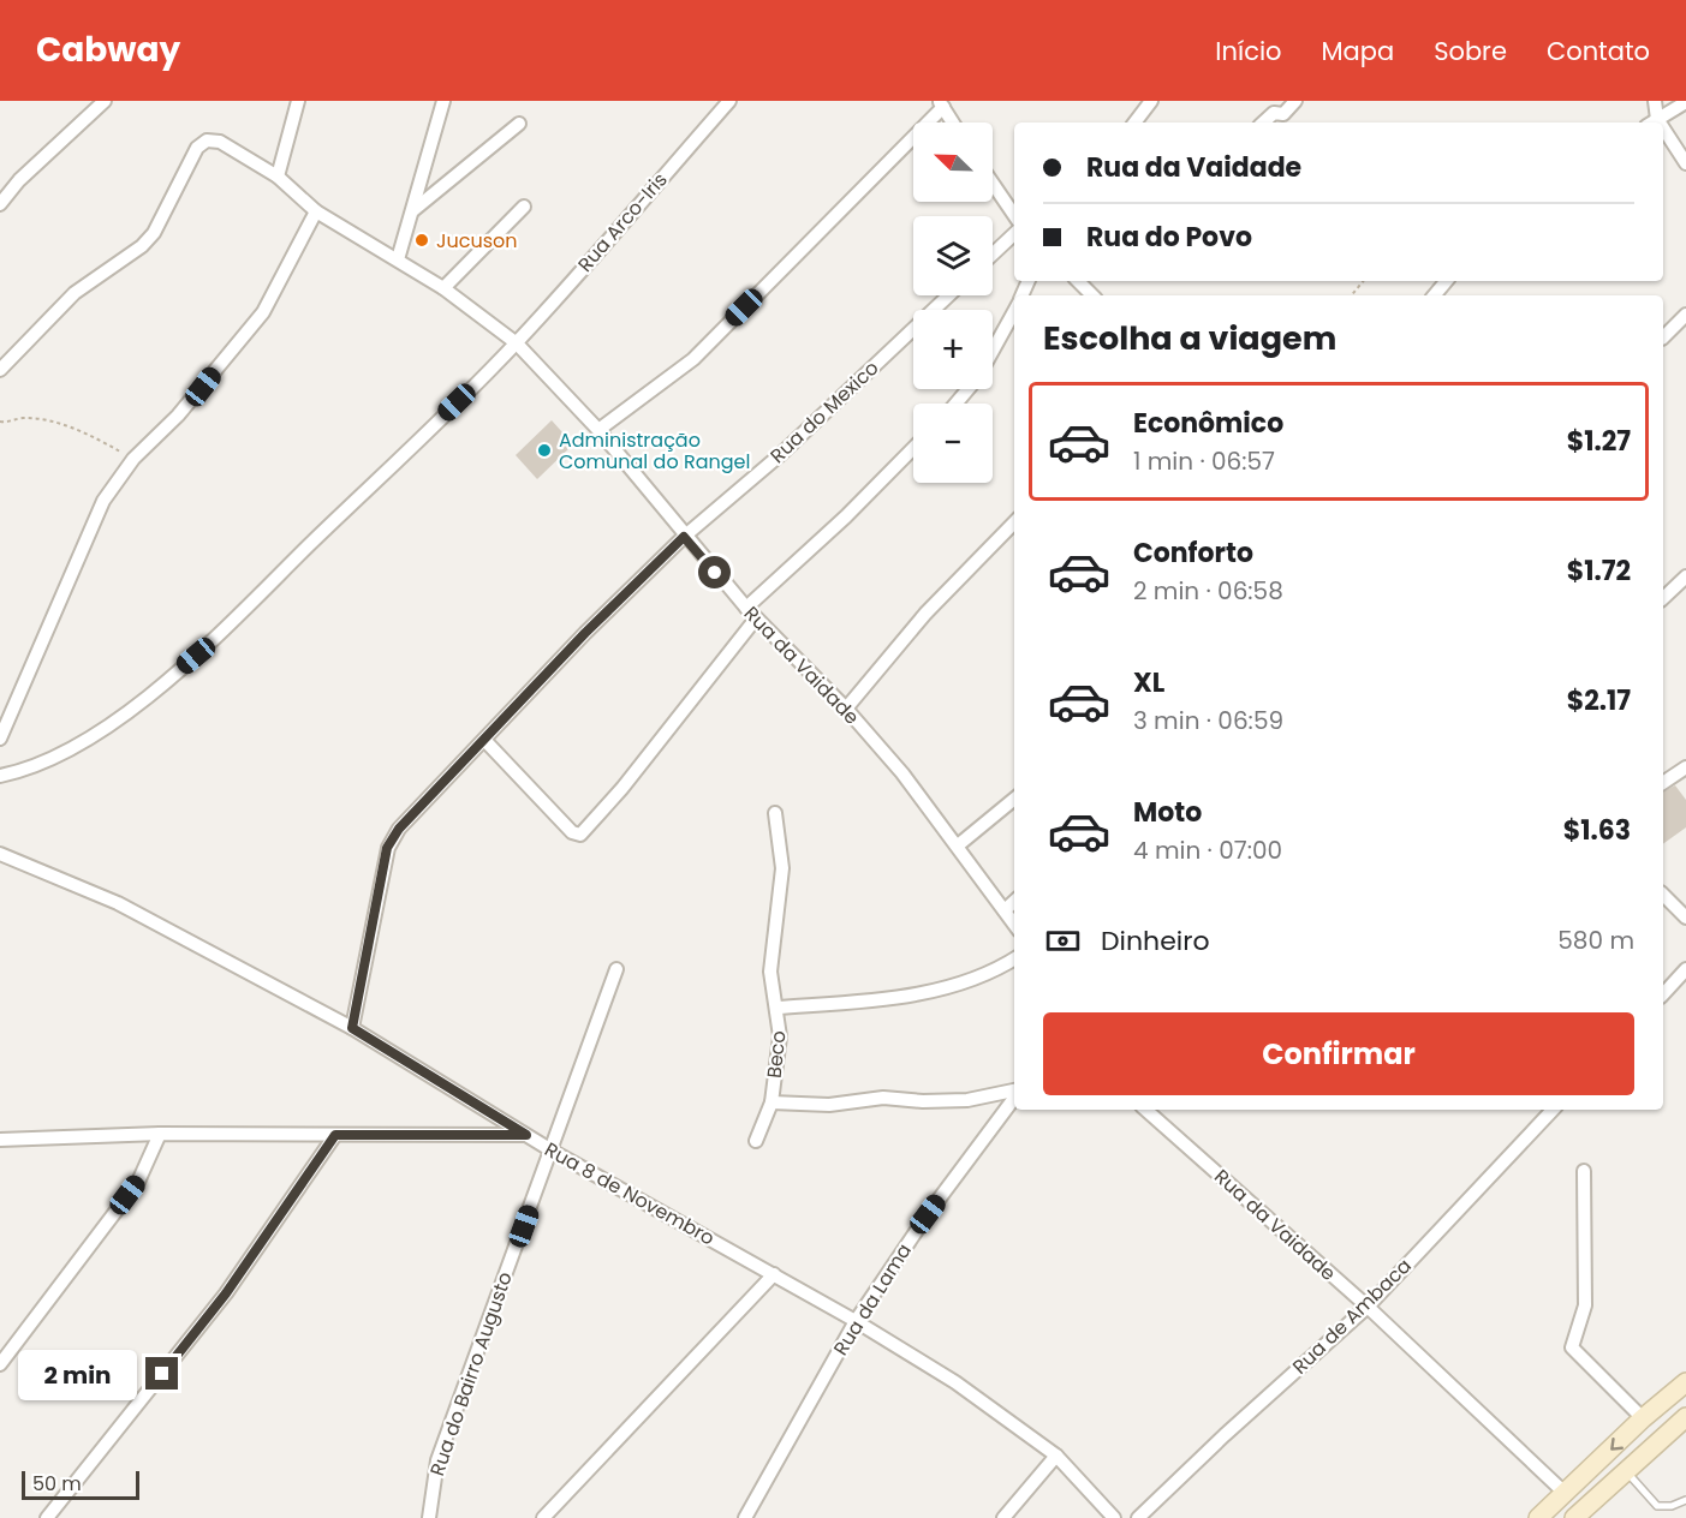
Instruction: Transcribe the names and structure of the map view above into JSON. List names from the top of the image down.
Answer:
{
  "streets": {
    "street": [
      "Rua Arco-Iris",
      "Rua do Mexico",
      "Rua da Vaidade",
      "Beco",
      "Rua 8 de Novembro",
      "Rua da Lama",
      "Rua de Ambaca",
      "Rua do Bairro Augusto"
    ]
  },
  "crossings": [
    ["Rua Arco-Iris", "Rua da Vaidade"],
    ["Rua do Mexico", "Rua da Vaidade"],
    ["Rua do Mexico", "Rua 8 de Novembro"],
    ["Rua da Vaidade", "Rua de Ambaca"],
    ["Rua 8 de Novembro", "Rua da Lama"],
    ["Rua 8 de Novembro", "Rua do Bairro Augusto"]
  ],
  "places": ["Jucuson", "Administração Comunal do Rangel"],
  "scale_bar": "50 m",
  "north": "top left",
  "page": {
    "header": "Cabway",
    "nav": [
      "Início",
      "Mapa",
      "Sobre",
      "Contato"
    ],
    "map_buttons": ["+", "−"],
    "banner": ["Rua da Vaidade", "Rua do Povo"],
    "heading": "Escolha a viagem",
    "list": [
      {
        "name": "Econômico",
        "note": "1 min · 06:57",
        "value": "$1.27"
      },
      {
        "name": "Conforto",
        "note": "2 min · 06:58",
        "value": "$1.72"
      },
      {
        "name": "XL",
        "note": "3 min · 06:59",
        "value": "$2.17"
      },
      {
        "name": "Moto",
        "note": "4 min · 07:00",
        "value": "$1.63"
      }
    ],
    "pay": ["Dinheiro", "580 m"],
    "buttons": "Confirmar",
    "bubble": "2 min",
    "scale": "50 m"
  }
}
